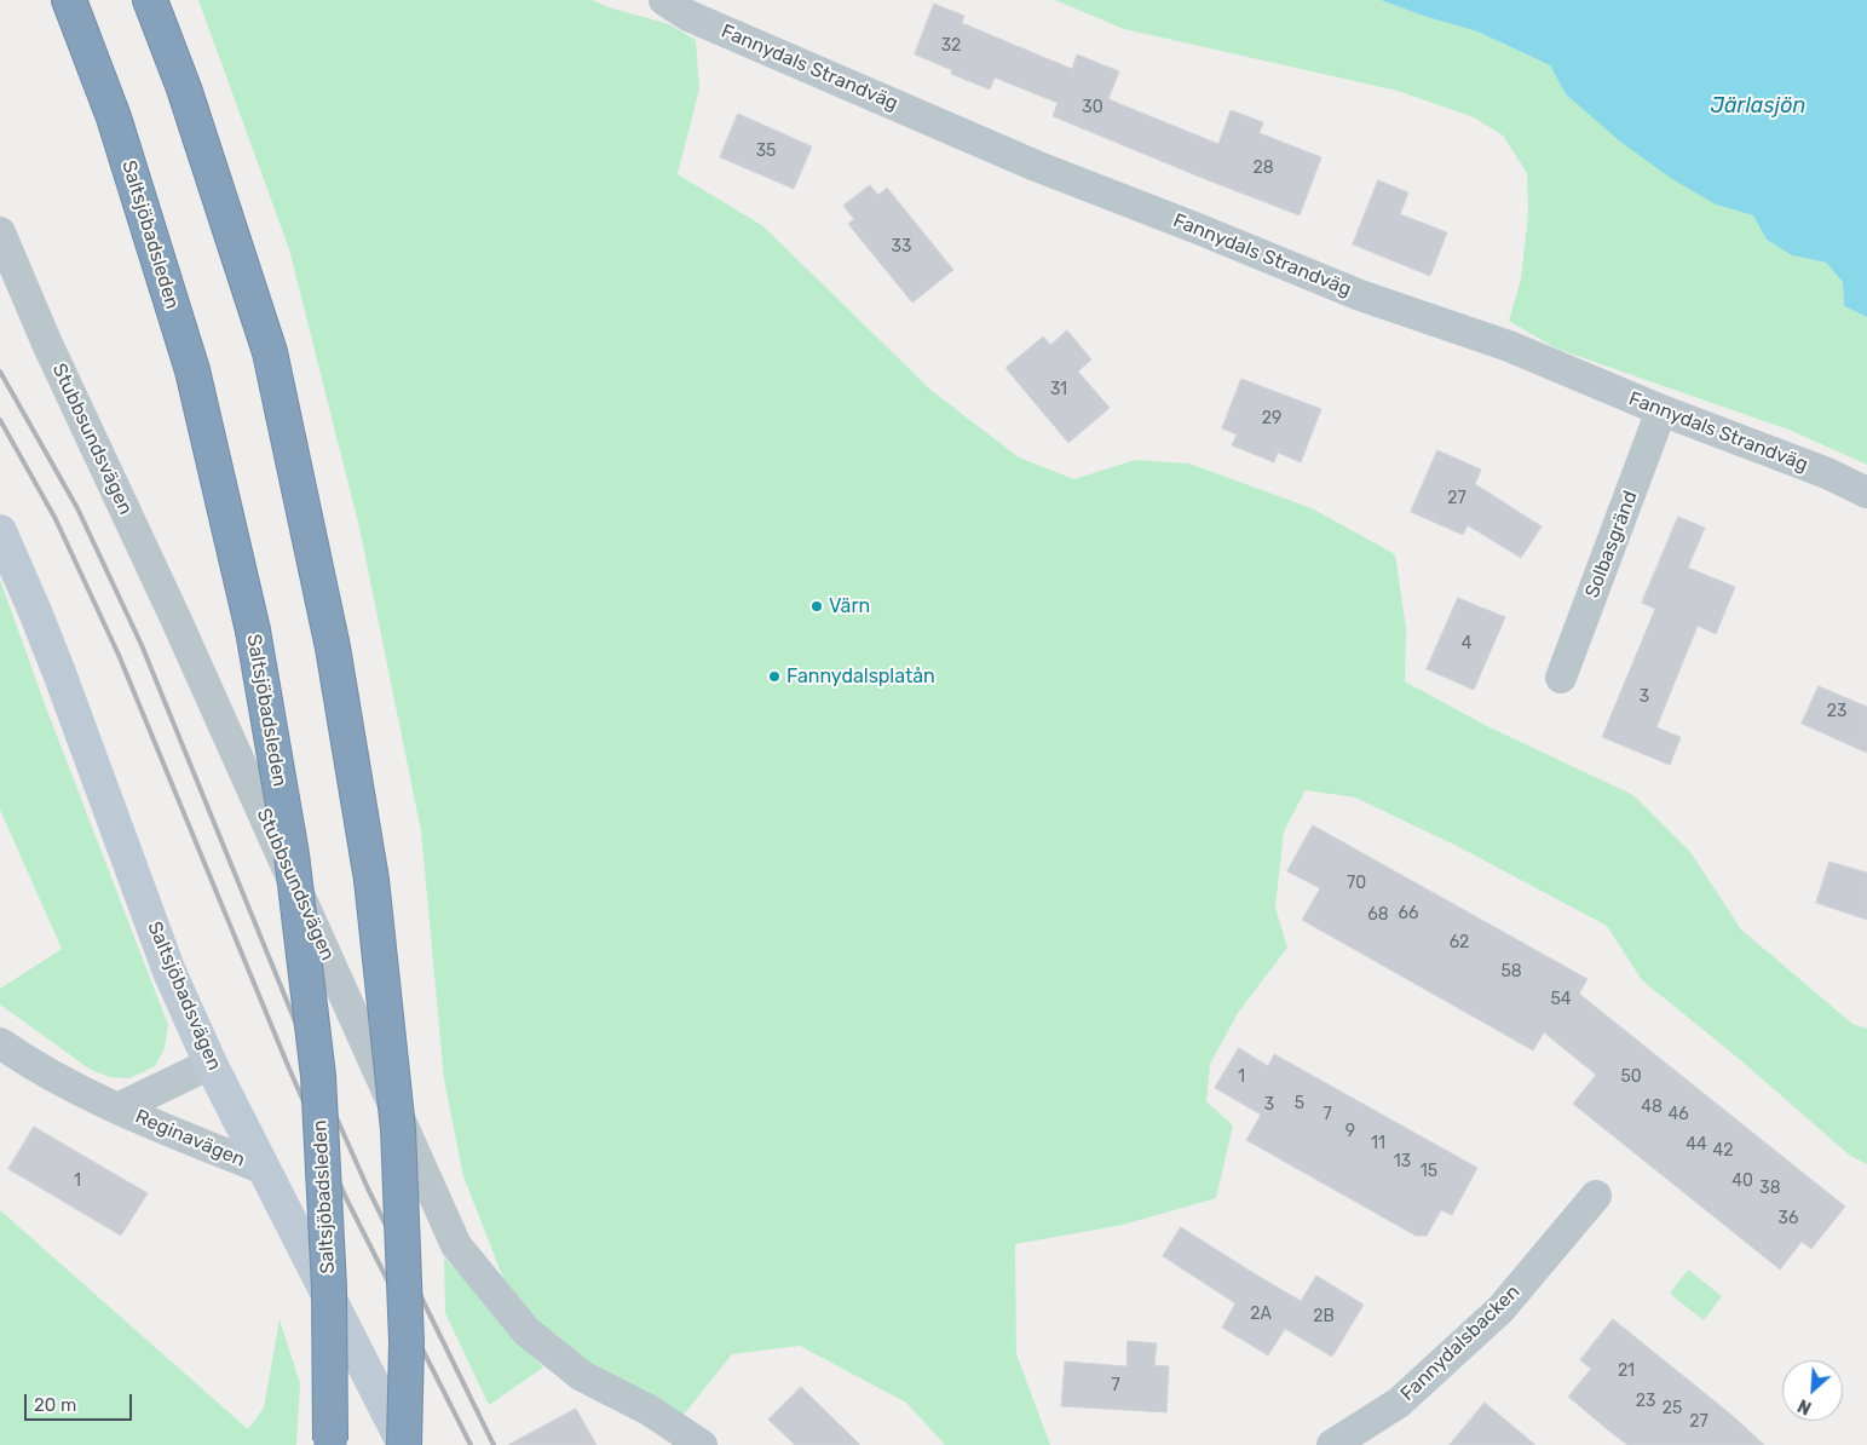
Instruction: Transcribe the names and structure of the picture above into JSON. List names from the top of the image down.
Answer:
{
  "streets": {
    "highway": ["Saltsjöbadsleden"],
    "street": [
      "Fannydals Strandväg",
      "Stubbsundsvägen",
      "Solbasgränd",
      "Saltsjöbadsvägen",
      "Reginavägen",
      "Fannydalsbacken"
    ]
  },
  "crossings": [
    ["Fannydals Strandväg", "Solbasgränd"],
    ["Saltsjöbadsvägen", "Reginavägen"]
  ],
  "water": ["Järlasjön"],
  "places": ["Värn", "Fannydalsplatån"],
  "house_numbers": [
    "32",
    "30",
    "35",
    "28",
    "33",
    "31",
    "29",
    "27",
    "4",
    "3",
    "23",
    "70",
    "66",
    "68",
    "62",
    "58",
    "54",
    "1",
    "50",
    "5",
    "3",
    "48",
    "7",
    "46",
    "9",
    "11",
    "44",
    "42",
    "13",
    "15",
    "1",
    "40",
    "38",
    "36",
    "2A",
    "2B",
    "21",
    "7",
    "23",
    "25",
    "27"
  ],
  "scale_bar": "20 m",
  "north": "bottom left"
}
